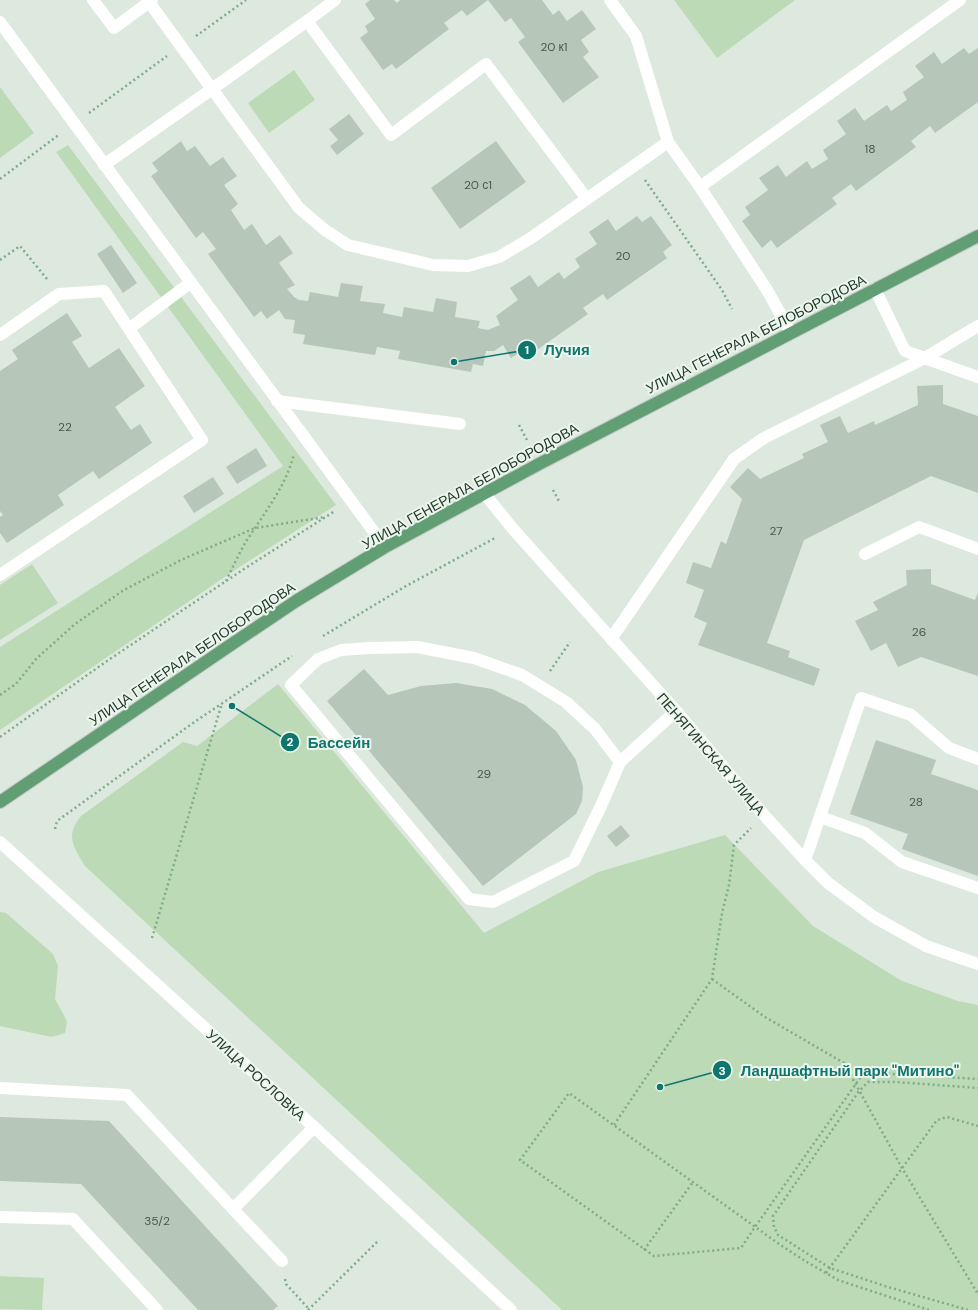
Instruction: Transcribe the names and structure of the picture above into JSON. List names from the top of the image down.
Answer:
{
  "streets": {
    "main road": ["УЛИЦА ГЕНЕРАЛА БЕЛОБОРОДОВА"],
    "street": ["ПЕНЯГИНСКАЯ УЛИЦА", "УЛИЦА РОСЛОВКА"]
  },
  "crossings": [
    ["УЛИЦА ГЕНЕРАЛА БЕЛОБОРОДОВА", "ПЕНЯГИНСКАЯ УЛИЦА"]
  ],
  "places": ["Лучия", "Бассейн", "Ландшафтный парк \"Митино\""],
  "house_numbers": [
    "20 к1",
    "18",
    "20 с1",
    "20",
    "22",
    "27",
    "26",
    "29",
    "28",
    "35/2"
  ]
}
